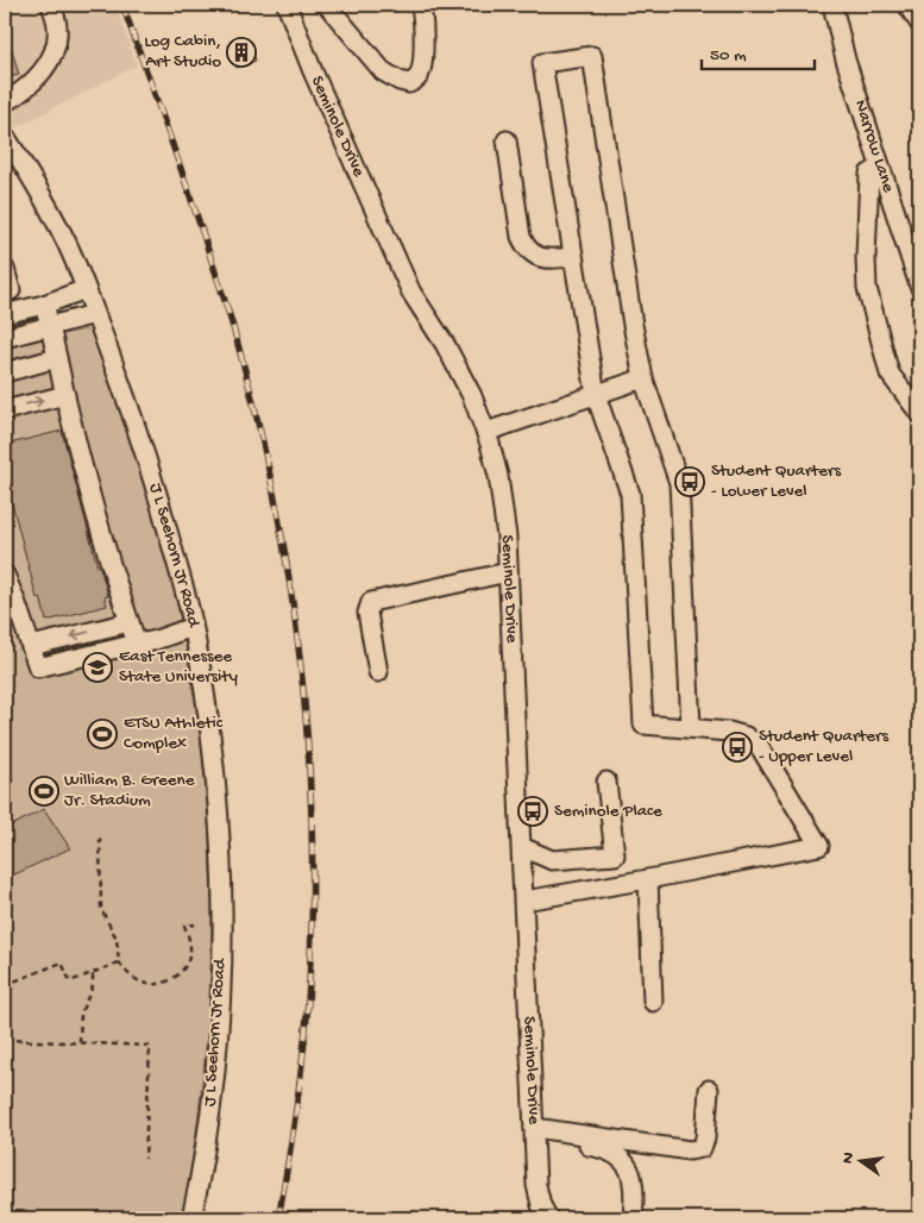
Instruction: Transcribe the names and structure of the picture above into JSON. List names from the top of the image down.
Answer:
{
  "streets": {
    "street": ["Seminole Drive", "Narrow Lane", "J L Seehorn Jr Road"]
  },
  "places": {
    "building": ["Log Cabin, Art Studio"],
    "bus stop": ["Student Quarters - Lower Level", "Student Quarters - Upper Level", "Seminole Place"],
    "school or university": ["East Tennessee State University"],
    "sports": ["ETSU Athletic Complex", "William B. Greene Jr. Stadium"]
  },
  "scale_bar": "50 m",
  "north": "left"
}
